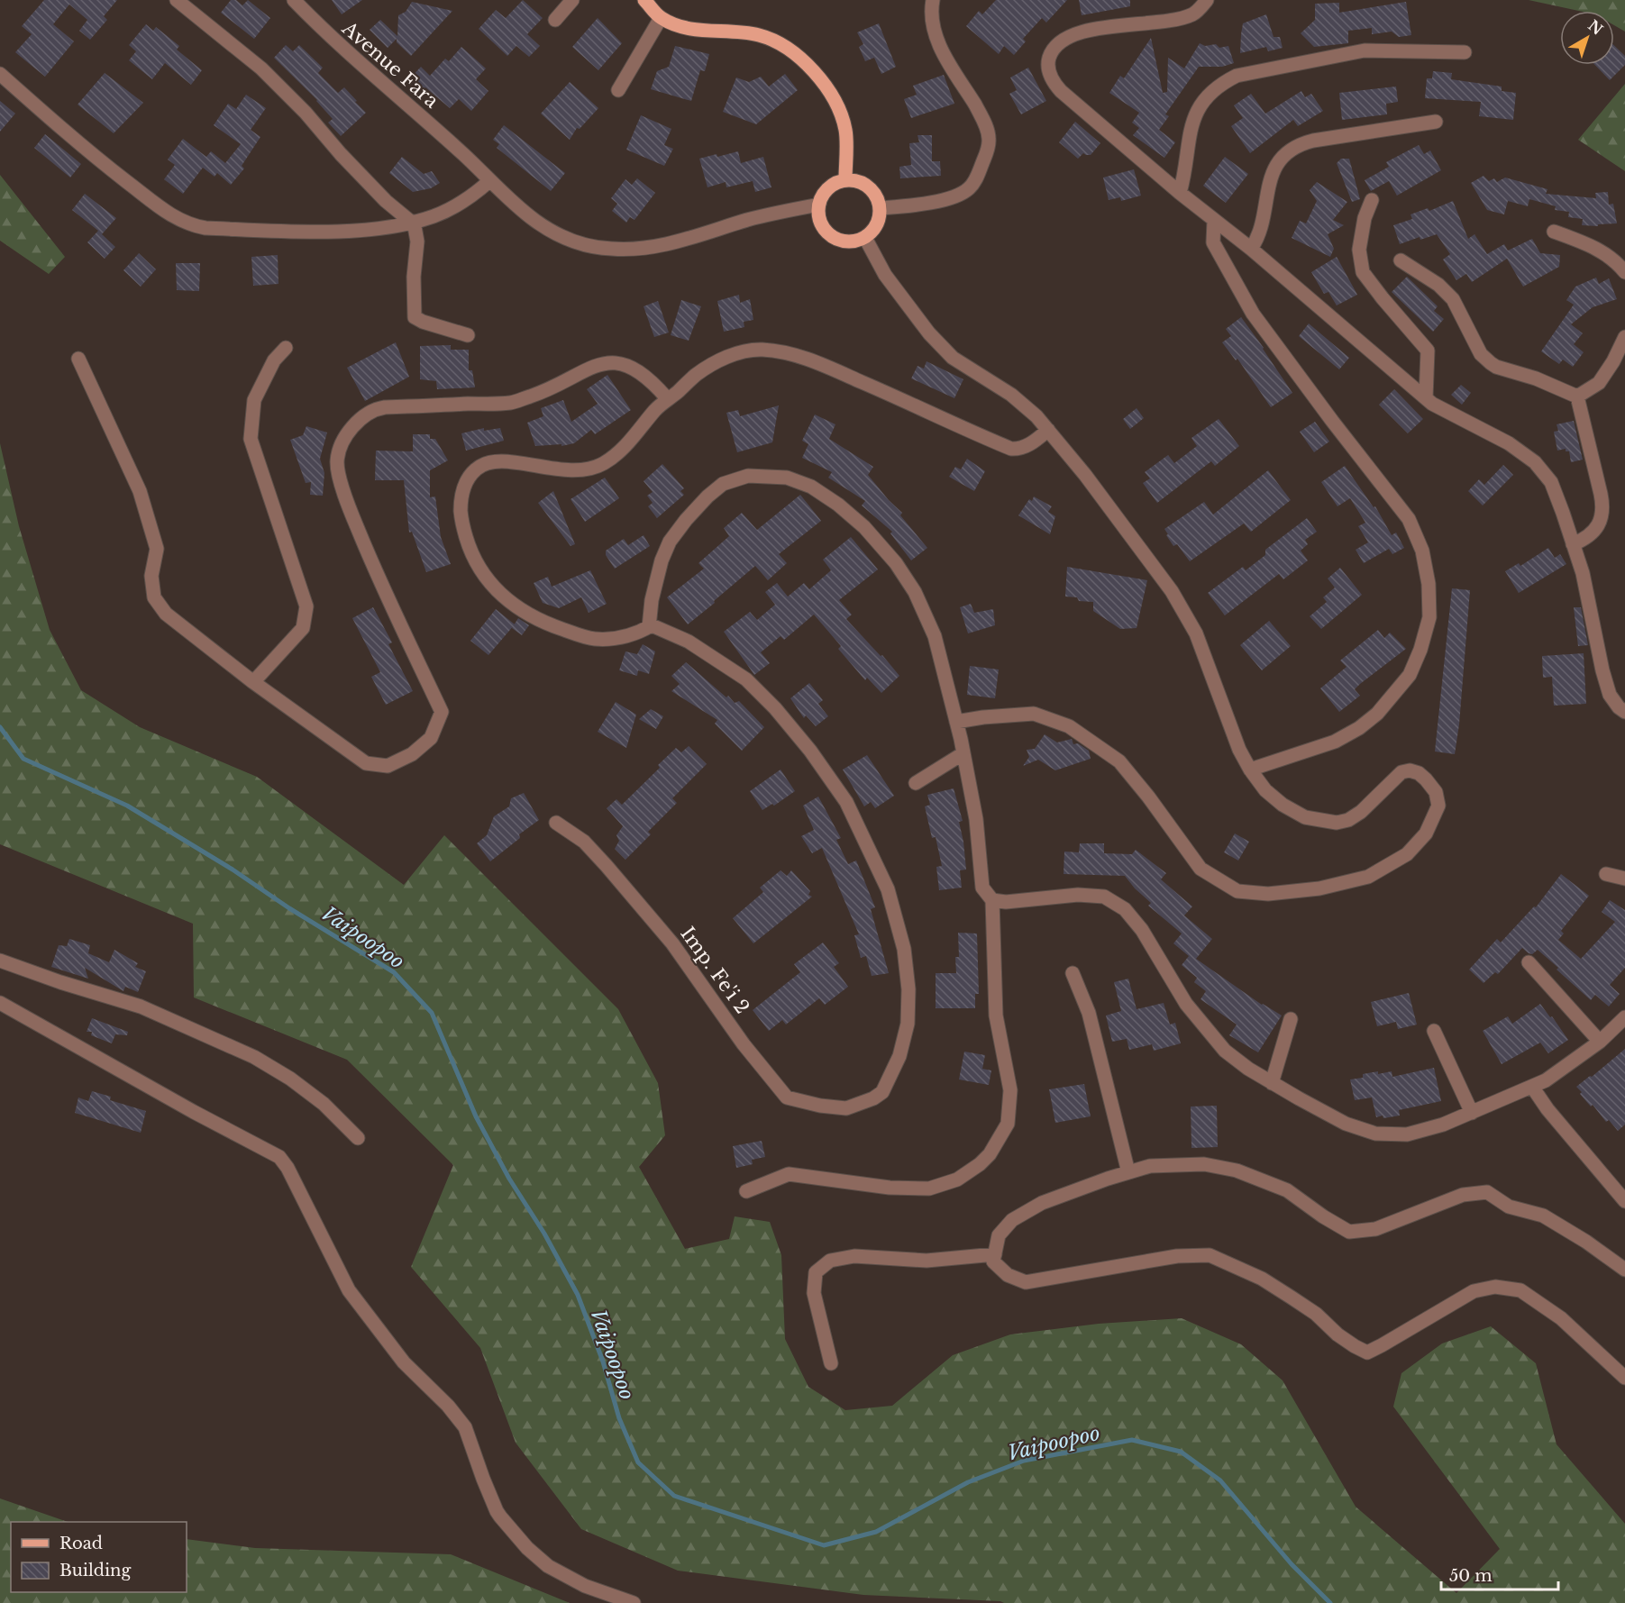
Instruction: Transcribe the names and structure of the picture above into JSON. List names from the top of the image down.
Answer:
{
  "streets": {
    "street": ["Avenue Fara", "Imp. Fe'i 2"]
  },
  "water": ["Vaipoopoo"],
  "legend": ["Road", "Building"],
  "scale_bar": "50 m",
  "north": "top right"
}
